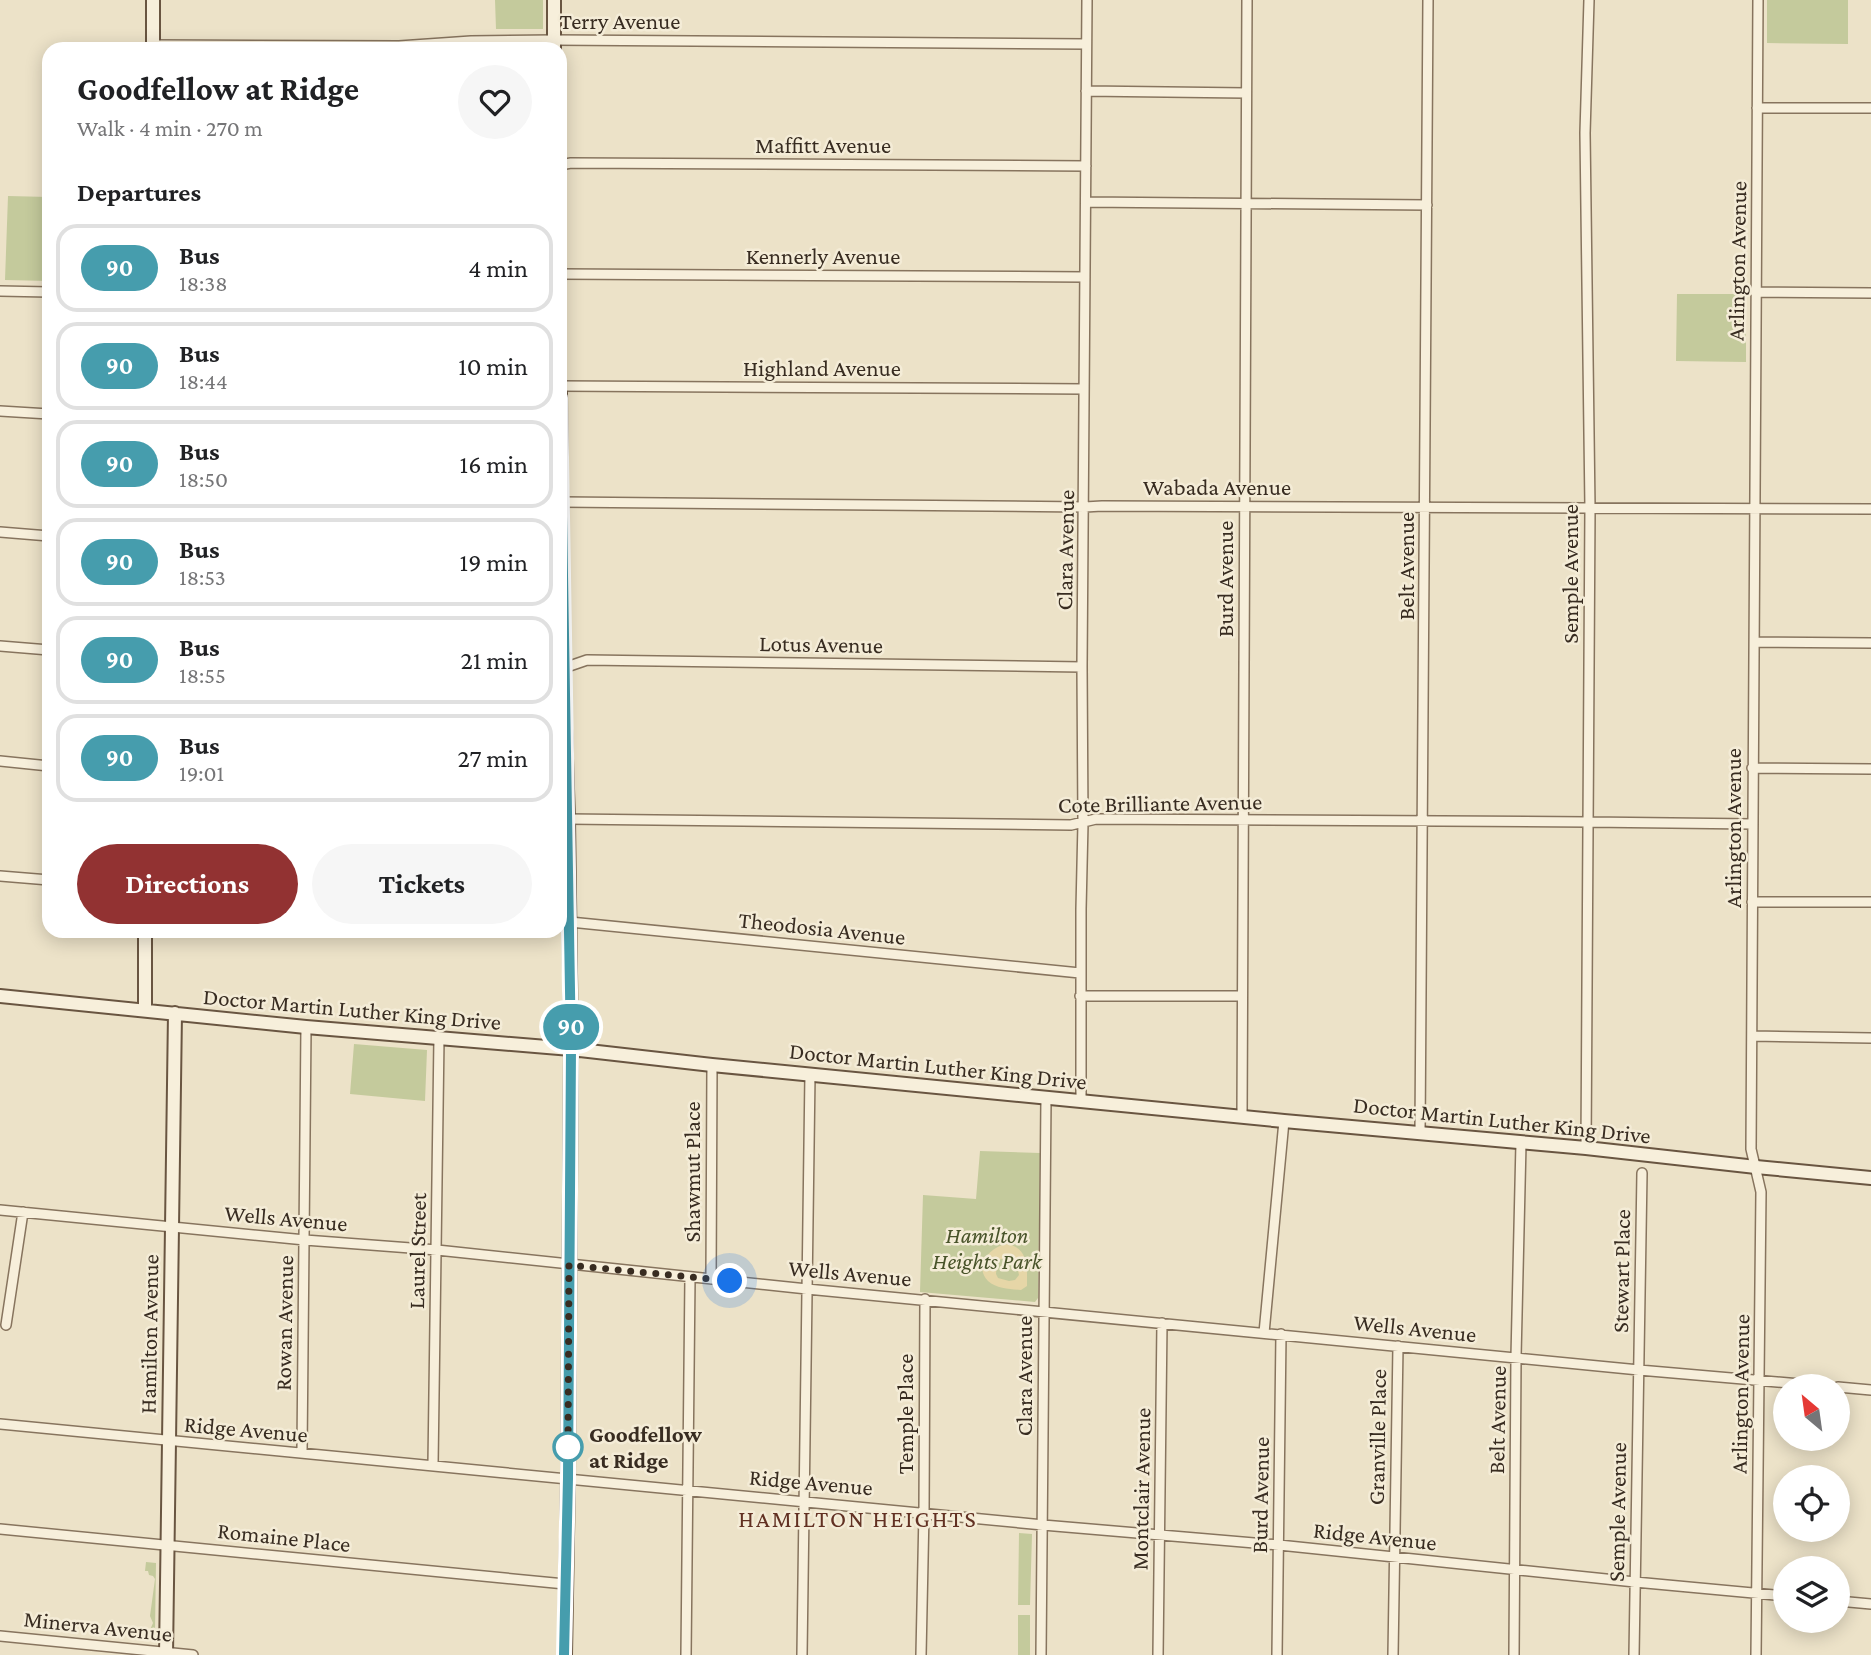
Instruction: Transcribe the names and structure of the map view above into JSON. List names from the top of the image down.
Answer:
{
  "streets": {
    "main road": ["Doctor Martin Luther King Drive", "Hamilton Avenue"],
    "street": [
      "Terry Avenue",
      "Maffitt Avenue",
      "Kennerly Avenue",
      "Arlington Avenue",
      "Highland Avenue",
      "Wabada Avenue",
      "Clara Avenue",
      "Belt Avenue",
      "Semple Avenue",
      "Burd Avenue",
      "Lotus Avenue",
      "Cote Brilliante Avenue",
      "Theodosia Avenue",
      "Shawmut Place",
      "Wells Avenue",
      "Laurel Street",
      "Stewart Place",
      "Rowan Avenue",
      "Temple Place",
      "Ridge Avenue",
      "Granville Place",
      "Montclair Avenue",
      "Romaine Place",
      "Minerva Avenue"
    ]
  },
  "crossings": [
    ["Terry Avenue", "Clara Avenue"],
    ["Maffitt Avenue", "Clara Avenue"],
    ["Kennerly Avenue", "Clara Avenue"],
    ["Arlington Avenue", "Wabada Avenue"],
    ["Arlington Avenue", "Cote Brilliante Avenue"],
    ["Arlington Avenue", "Doctor Martin Luther King Drive"],
    ["Arlington Avenue", "Wells Avenue"],
    ["Arlington Avenue", "Ridge Avenue"],
    ["Highland Avenue", "Clara Avenue"],
    ["Wabada Avenue", "Clara Avenue"],
    ["Wabada Avenue", "Belt Avenue"],
    ["Wabada Avenue", "Semple Avenue"],
    ["Wabada Avenue", "Burd Avenue"],
    ["Clara Avenue", "Lotus Avenue"],
    ["Clara Avenue", "Cote Brilliante Avenue"],
    ["Clara Avenue", "Theodosia Avenue"],
    ["Clara Avenue", "Doctor Martin Luther King Drive"],
    ["Clara Avenue", "Wells Avenue"],
    ["Clara Avenue", "Ridge Avenue"],
    ["Belt Avenue", "Cote Brilliante Avenue"],
    ["Belt Avenue", "Doctor Martin Luther King Drive"],
    ["Belt Avenue", "Wells Avenue"],
    ["Belt Avenue", "Ridge Avenue"],
    ["Semple Avenue", "Cote Brilliante Avenue"],
    ["Semple Avenue", "Doctor Martin Luther King Drive"],
    ["Semple Avenue", "Wells Avenue"],
    ["Semple Avenue", "Stewart Place"],
    ["Semple Avenue", "Ridge Avenue"],
    ["Burd Avenue", "Cote Brilliante Avenue"],
    ["Burd Avenue", "Doctor Martin Luther King Drive"],
    ["Burd Avenue", "Wells Avenue"],
    ["Burd Avenue", "Ridge Avenue"],
    ["Doctor Martin Luther King Drive", "Shawmut Place"],
    ["Doctor Martin Luther King Drive", "Laurel Street"],
    ["Doctor Martin Luther King Drive", "Rowan Avenue"],
    ["Doctor Martin Luther King Drive", "Hamilton Avenue"],
    ["Shawmut Place", "Wells Avenue"],
    ["Wells Avenue", "Laurel Street"],
    ["Wells Avenue", "Stewart Place"],
    ["Wells Avenue", "Rowan Avenue"],
    ["Wells Avenue", "Hamilton Avenue"],
    ["Wells Avenue", "Temple Place"],
    ["Wells Avenue", "Granville Place"],
    ["Wells Avenue", "Montclair Avenue"],
    ["Laurel Street", "Ridge Avenue"],
    ["Rowan Avenue", "Ridge Avenue"],
    ["Hamilton Avenue", "Ridge Avenue"],
    ["Hamilton Avenue", "Romaine Place"],
    ["Hamilton Avenue", "Minerva Avenue"],
    ["Temple Place", "Ridge Avenue"],
    ["Ridge Avenue", "Granville Place"],
    ["Ridge Avenue", "Montclair Avenue"]
  ],
  "districts": ["HAMILTON HEIGHTS"],
  "parks": ["Hamilton Heights Park"],
  "places": ["Goodfellow at Ridge"],
  "lines": ["bus line 90"],
  "north": "top left",
  "page": {
    "on_map": "90",
    "heading": [
      ["Goodfellow at Ridge", "Walk · 4 min · 270 m"],
      "Departures"
    ],
    "list": [
      {
        "mark": "90",
        "name": "Bus",
        "note": "18:38",
        "value": "4 min"
      },
      {
        "mark": "90",
        "name": "Bus",
        "note": "18:44",
        "value": "10 min"
      },
      {
        "mark": "90",
        "name": "Bus",
        "note": "18:50",
        "value": "16 min"
      },
      {
        "mark": "90",
        "name": "Bus",
        "note": "18:53",
        "value": "19 min"
      },
      {
        "mark": "90",
        "name": "Bus",
        "note": "18:55",
        "value": "21 min"
      },
      {
        "mark": "90",
        "name": "Bus",
        "note": "19:01",
        "value": "27 min"
      }
    ],
    "buttons": ["Directions", "Tickets"]
  }
}
